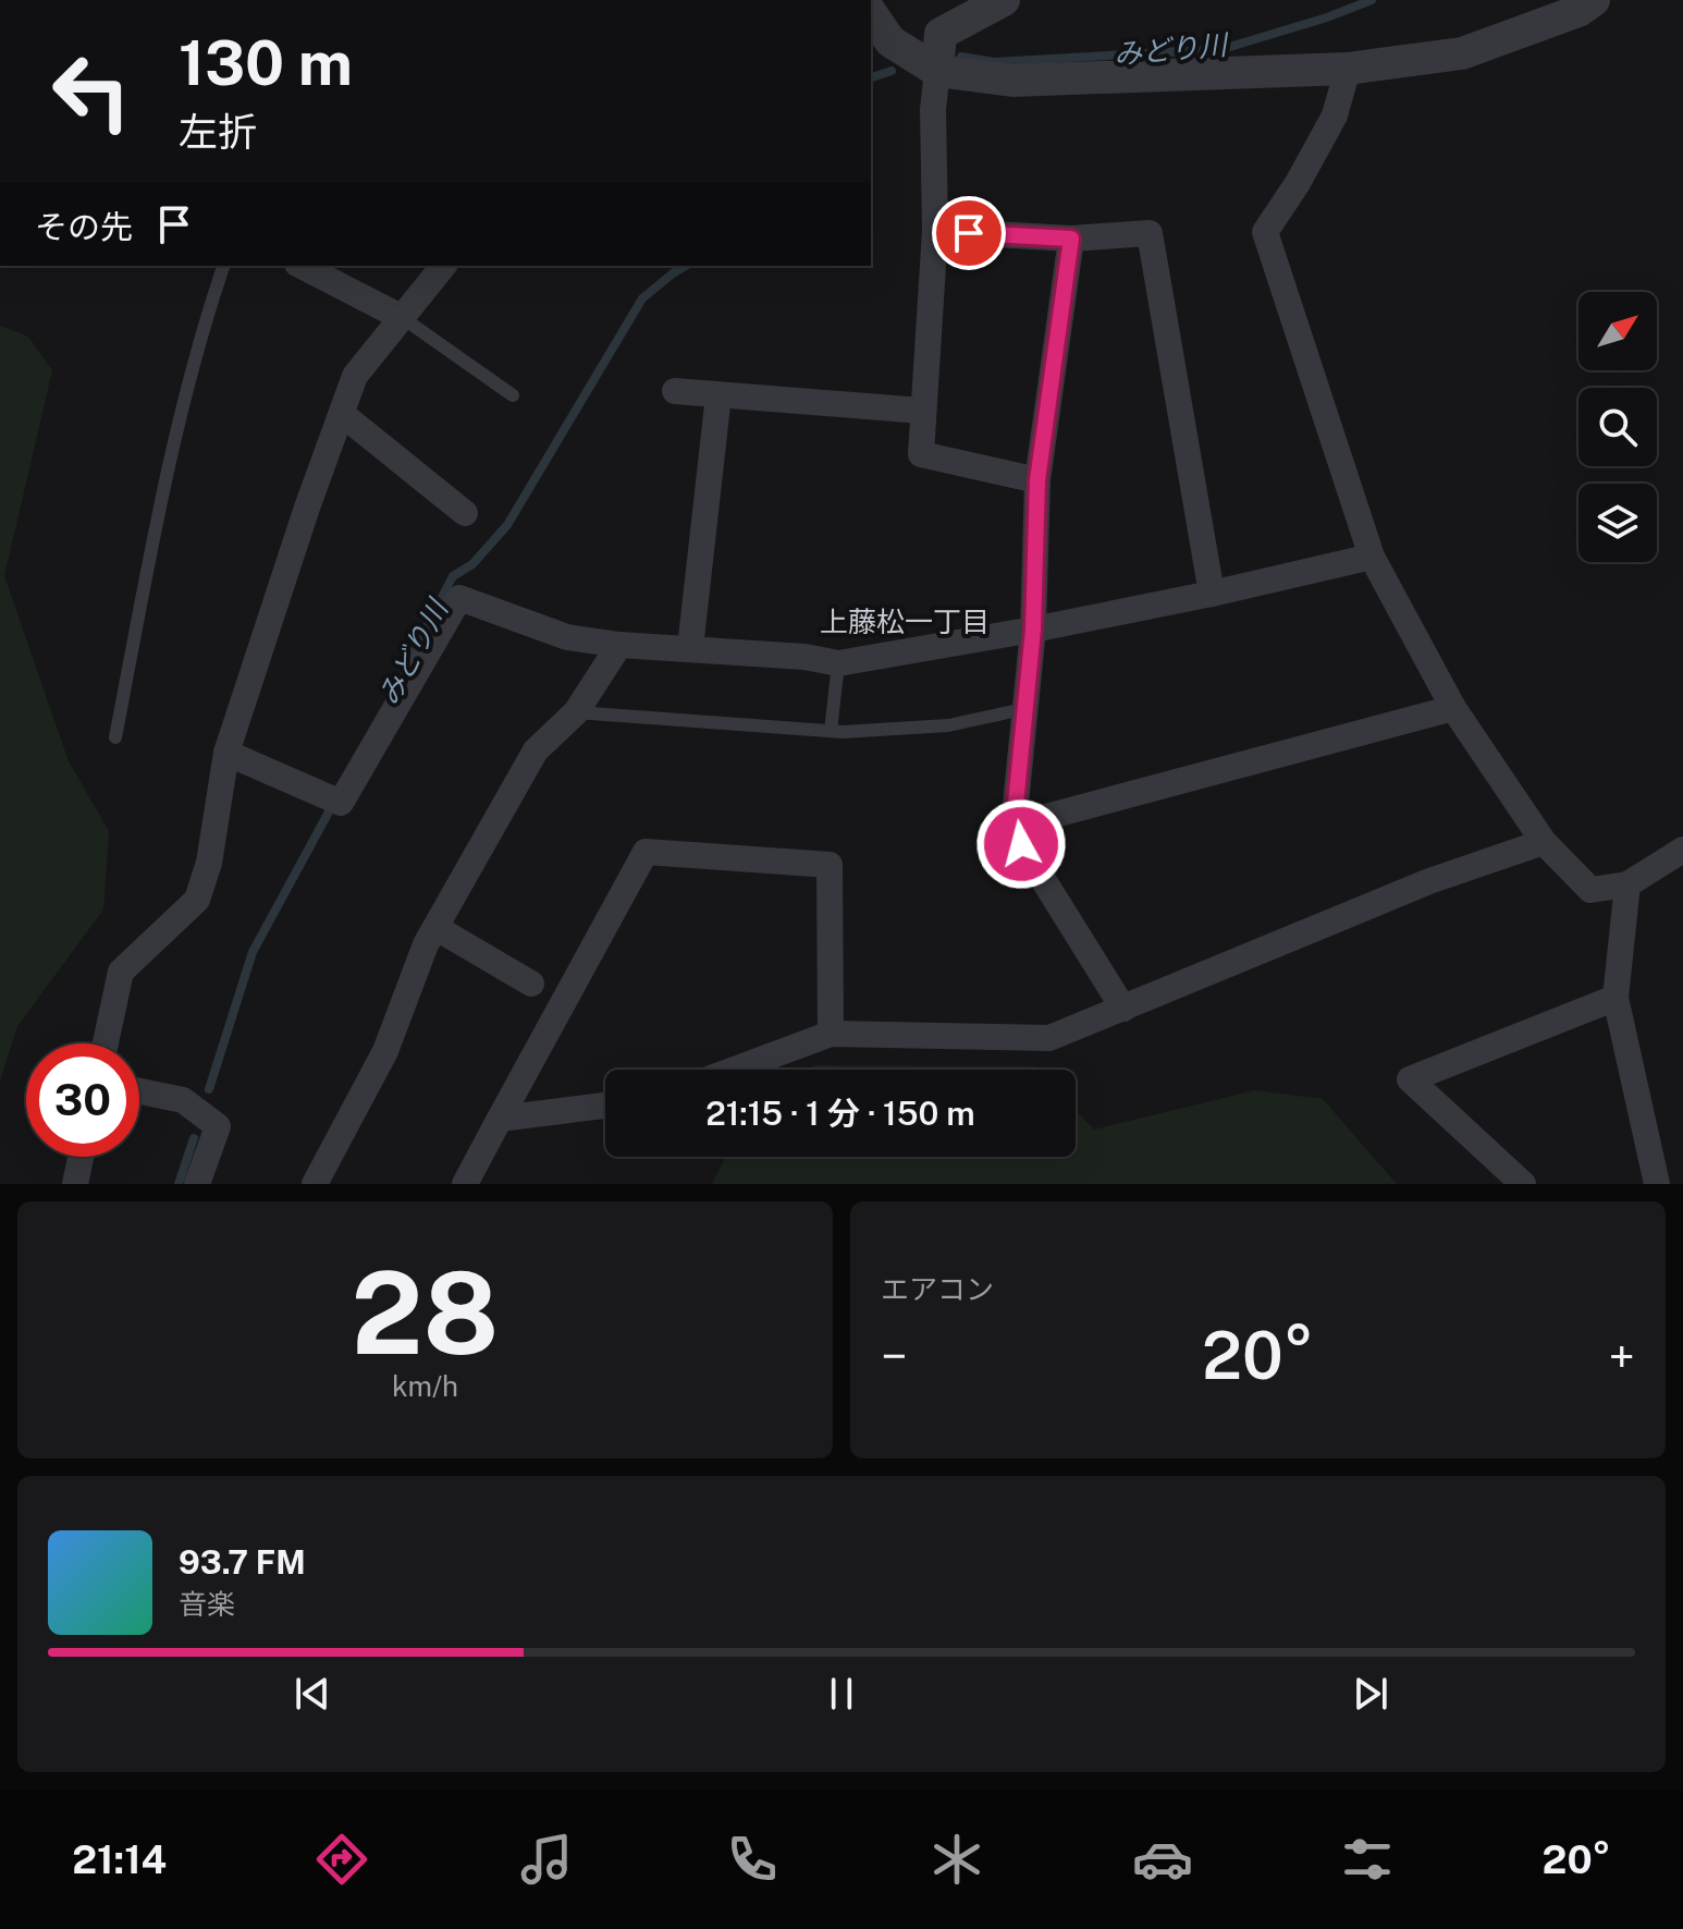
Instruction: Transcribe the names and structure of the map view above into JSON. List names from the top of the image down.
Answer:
{
  "districts": ["上藤松一丁目"],
  "water": ["みどり川"],
  "north": "top right",
  "page": {
    "turn": ["130 m", "左折"],
    "then": "その先",
    "limit": "30",
    "trip": "21:15 · 1 分 · 150 m",
    "tile": [
      ["28", "km/h"],
      "エアコン"
    ],
    "heat": ["−", "20°", "+"],
    "song": ["93.7 FM", "音楽"],
    "tabs": ["21:14", "20°"]
  }
}
